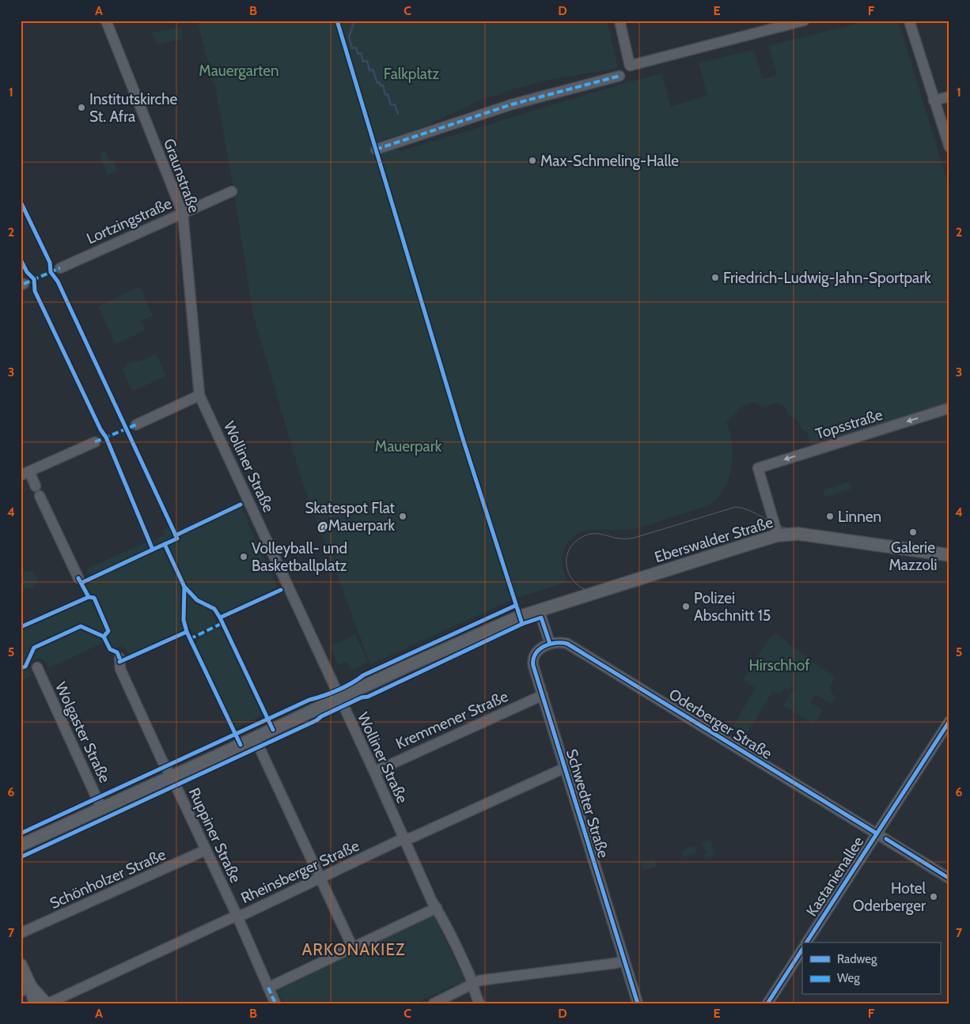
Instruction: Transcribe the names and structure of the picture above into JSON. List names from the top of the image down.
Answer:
{
  "streets": {
    "main road": ["Eberswalder Straße"],
    "street": [
      "Graunstraße",
      "Lortzingstraße",
      "Topsstraße",
      "Wolliner Straße",
      "Kremmener Straße",
      "Oderberger Straße",
      "Wolgaster Straße",
      "Schwedter Straße",
      "Ruppiner Straße",
      "Rheinsberger Straße",
      "Kastanienallee",
      "Schönholzer Straße"
    ]
  },
  "crossings": [
    ["Graunstraße", "Lortzingstraße"],
    ["Graunstraße", "Wolliner Straße"],
    ["Topsstraße", "Eberswalder Straße"],
    ["Wolliner Straße", "Eberswalder Straße"],
    ["Wolliner Straße", "Kremmener Straße"],
    ["Wolliner Straße", "Rheinsberger Straße"],
    ["Eberswalder Straße", "Wolgaster Straße"],
    ["Eberswalder Straße", "Ruppiner Straße"],
    ["Kremmener Straße", "Schwedter Straße"],
    ["Oderberger Straße", "Schwedter Straße"],
    ["Oderberger Straße", "Kastanienallee"],
    ["Schwedter Straße", "Rheinsberger Straße"],
    ["Ruppiner Straße", "Rheinsberger Straße"],
    ["Ruppiner Straße", "Schönholzer Straße"]
  ],
  "districts": ["ARKONAKIEZ"],
  "parks": [
    "Mauergarten",
    "Falkplatz",
    "Mauerpark",
    "Hirschhof"
  ],
  "places": [
    "Institutskirche St. Afra",
    "Max-Schmeling-Halle",
    "Friedrich-Ludwig-Jahn-Sportpark",
    "Skatespot Flat @Mauerpark",
    "Linnen",
    "Galerie Mazzoli",
    "Volleyball- und Basketballplatz",
    "Polizei Abschnitt 15",
    "Hotel Oderberger"
  ],
  "legend": ["Radweg", "Weg"],
  "grid": {
    "columns": [
      "A",
      "B",
      "C",
      "D",
      "E",
      "F"
    ],
    "rows": [
      "1",
      "2",
      "3",
      "4",
      "5",
      "6",
      "7"
    ]
  }
}
